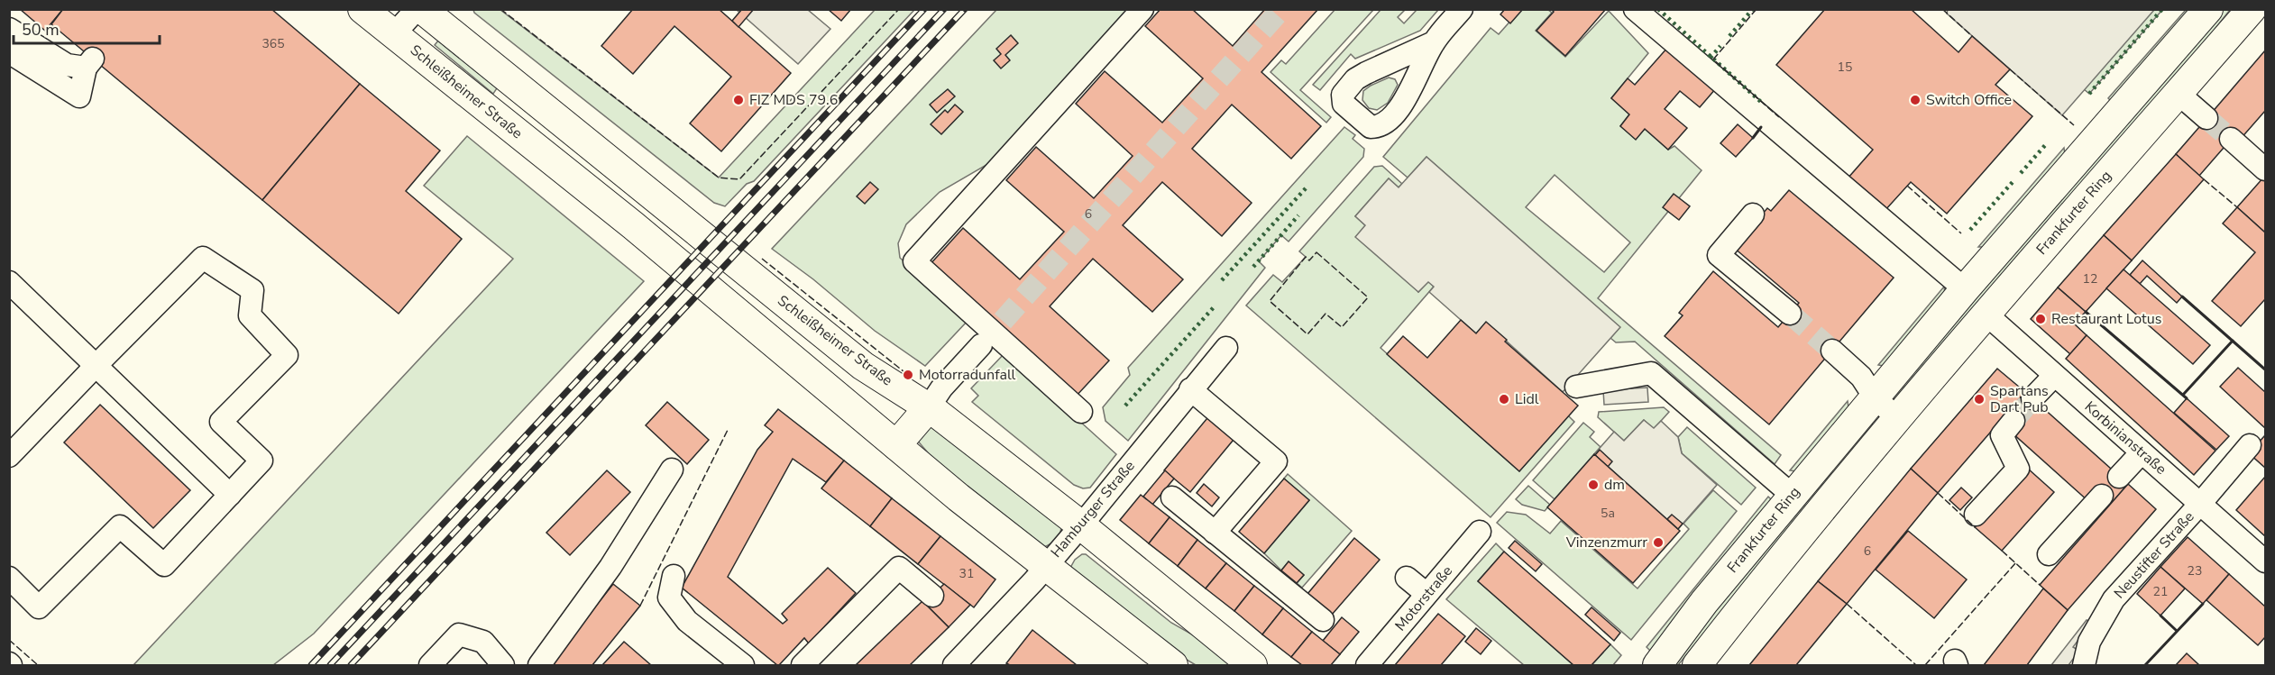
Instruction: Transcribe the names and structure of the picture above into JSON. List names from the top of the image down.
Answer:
{
  "streets": {
    "main road": ["Schleißheimer Straße", "Frankfurter Ring"],
    "street": [
      "Korbinianstraße",
      "Hamburger Straße",
      "Neustifter Straße",
      "Motorstraße"
    ]
  },
  "crossings": [
    ["Schleißheimer Straße", "Hamburger Straße"],
    ["Frankfurter Ring", "Korbinianstraße"],
    ["Korbinianstraße", "Neustifter Straße"]
  ],
  "places": [
    "FIZ MDS 79.6",
    "Switch Office",
    "Restaurant Lotus",
    "Motorradunfall",
    "Lidl",
    "Spartans Dart Pub",
    "dm",
    "Vinzenzmurr"
  ],
  "house_numbers": [
    "365",
    "15",
    "6",
    "12",
    "5a",
    "6",
    "23",
    "31",
    "21"
  ],
  "scale_bar": "50 m"
}
